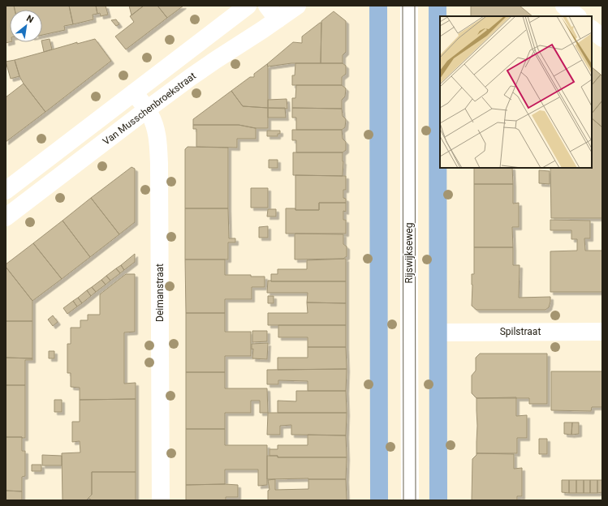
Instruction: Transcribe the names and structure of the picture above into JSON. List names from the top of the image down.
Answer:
{
  "streets": {
    "street": [
      "Van Musschenbroekstraat",
      "Rijswijkseweg",
      "Deimanstraat",
      "Spilstraat"
    ]
  },
  "crossings": [
    ["Van Musschenbroekstraat", "Deimanstraat"]
  ],
  "north": "top right"
}
